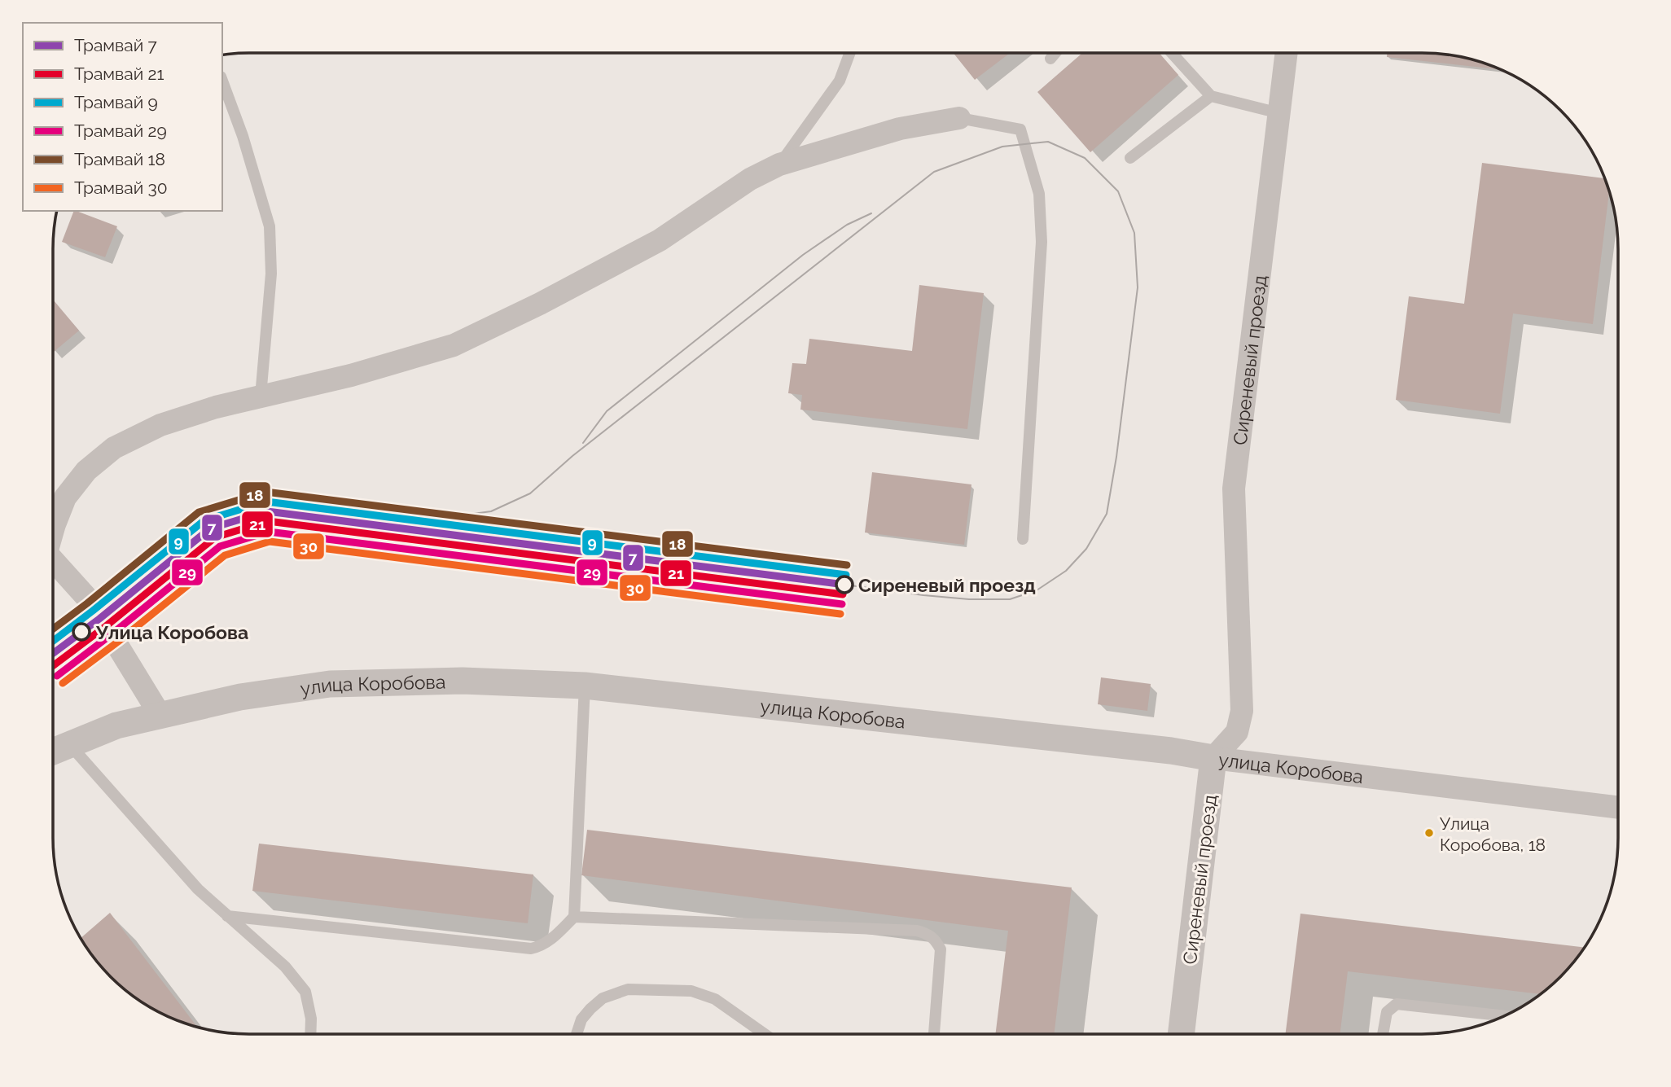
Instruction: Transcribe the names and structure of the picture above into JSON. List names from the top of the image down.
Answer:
{
  "streets": {
    "street": ["Сиреневый проезд", "улица Коробова"]
  },
  "crossings": [
    ["Сиреневый проезд", "улица Коробова"]
  ],
  "places": ["Сиреневый проезд", "Улица Коробова", "Улица Коробова, 18"],
  "lines": [
    "tram line 18",
    "tram line 9",
    "tram line 7",
    "tram line 21",
    "tram line 29",
    "tram line 30"
  ],
  "legend": [
    "Трамвай 7",
    "Трамвай 21",
    "Трамвай 9",
    "Трамвай 29",
    "Трамвай 18",
    "Трамвай 30"
  ]
}
